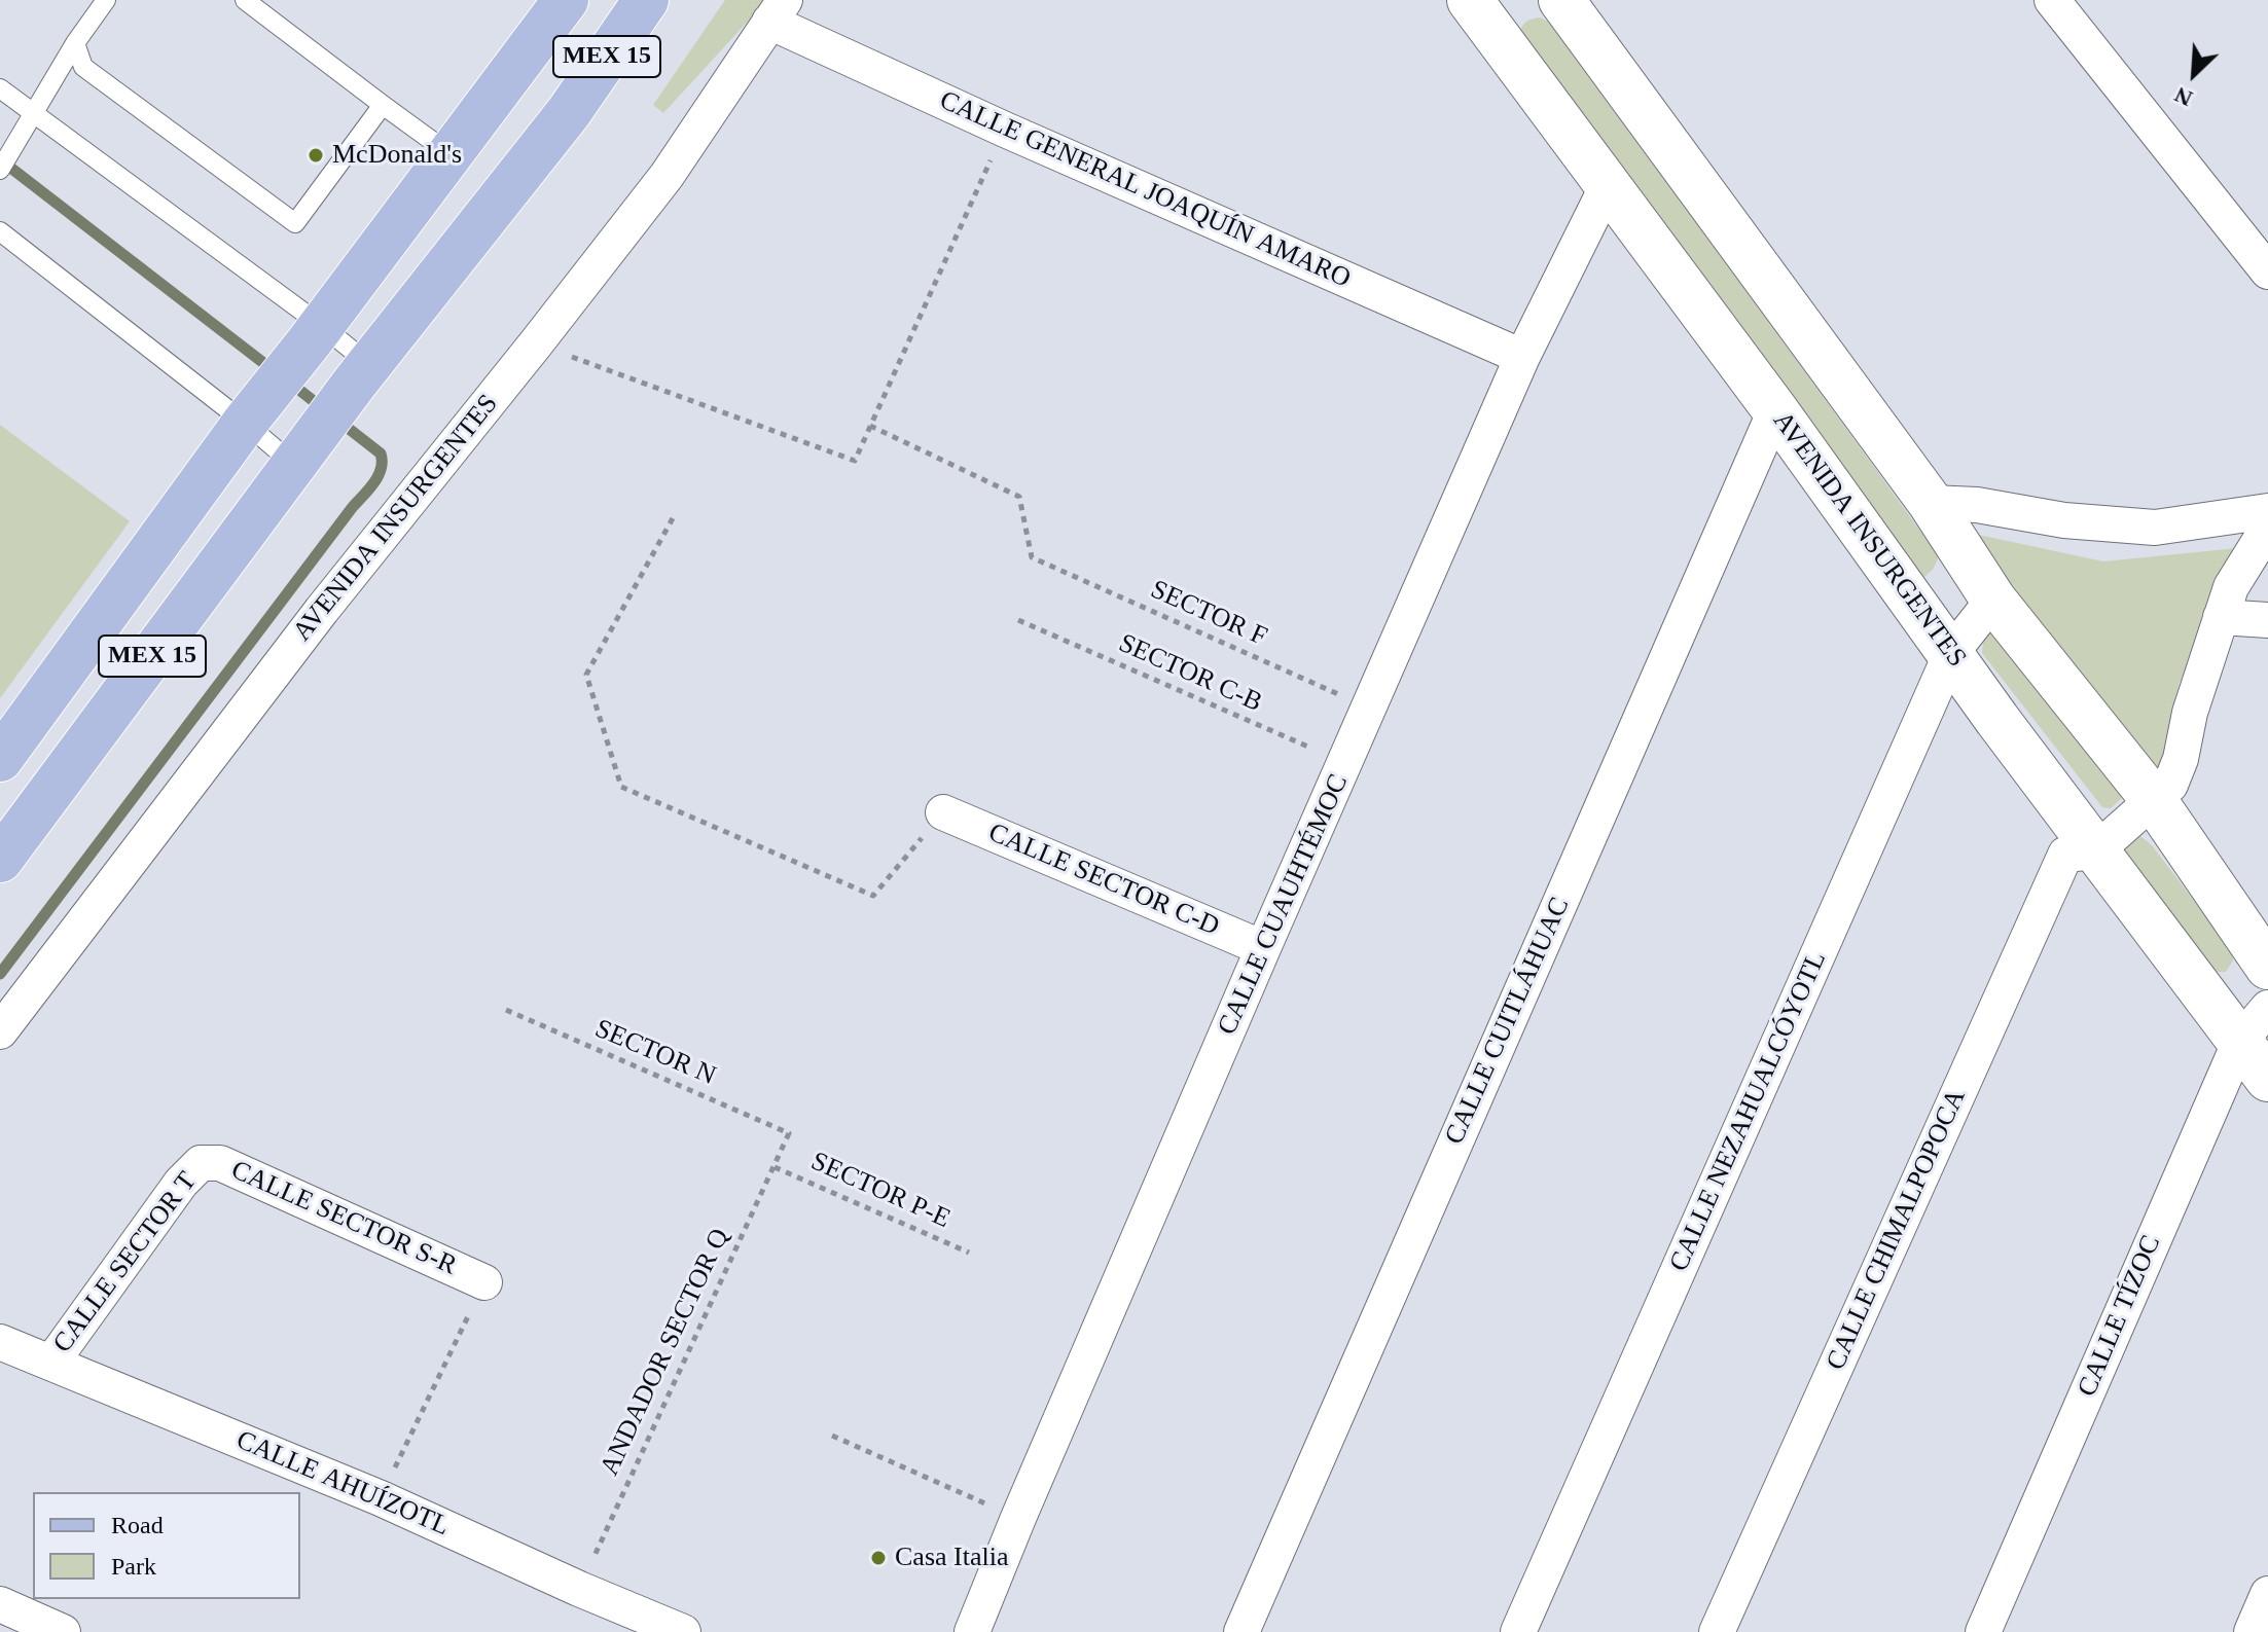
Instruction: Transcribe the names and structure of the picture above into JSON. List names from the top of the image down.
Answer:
{
  "streets": {
    "main road": ["MEX 15", "AVENIDA INSURGENTES"],
    "street": [
      "CALLE GENERAL JOAQUÍN AMARO",
      "CALLE SECTOR C-D",
      "CALLE CUAUHTÉMOC",
      "CALLE CUITLÁHUAC",
      "CALLE NEZAHUALCÓYOTL",
      "CALLE SECTOR S-R",
      "CALLE CHIMALPOPOCA",
      "CALLE SECTOR T",
      "CALLE TÍZOC",
      "CALLE AHUÍZOTL"
    ],
    "path": [
      "SECTOR F",
      "SECTOR C-B",
      "SECTOR N",
      "SECTOR P-E",
      "ANDADOR SECTOR Q"
    ]
  },
  "crossings": [
    ["CALLE GENERAL JOAQUÍN AMARO", "AVENIDA INSURGENTES"],
    ["CALLE GENERAL JOAQUÍN AMARO", "CALLE CUAUHTÉMOC"],
    ["AVENIDA INSURGENTES", "CALLE CUAUHTÉMOC"],
    ["AVENIDA INSURGENTES", "CALLE CUITLÁHUAC"],
    ["AVENIDA INSURGENTES", "CALLE NEZAHUALCÓYOTL"],
    ["AVENIDA INSURGENTES", "CALLE CHIMALPOPOCA"],
    ["AVENIDA INSURGENTES", "CALLE TÍZOC"],
    ["SECTOR F", "CALLE CUAUHTÉMOC"],
    ["SECTOR C-B", "CALLE CUAUHTÉMOC"],
    ["CALLE SECTOR C-D", "CALLE CUAUHTÉMOC"],
    ["SECTOR N", "ANDADOR SECTOR Q"],
    ["SECTOR P-E", "ANDADOR SECTOR Q"],
    ["CALLE SECTOR S-R", "CALLE SECTOR T"],
    ["CALLE SECTOR T", "CALLE AHUÍZOTL"],
    ["ANDADOR SECTOR Q", "CALLE AHUÍZOTL"]
  ],
  "places": ["McDonald's", "Casa Italia"],
  "legend": ["Road", "Park"],
  "north": "bottom left"
}
